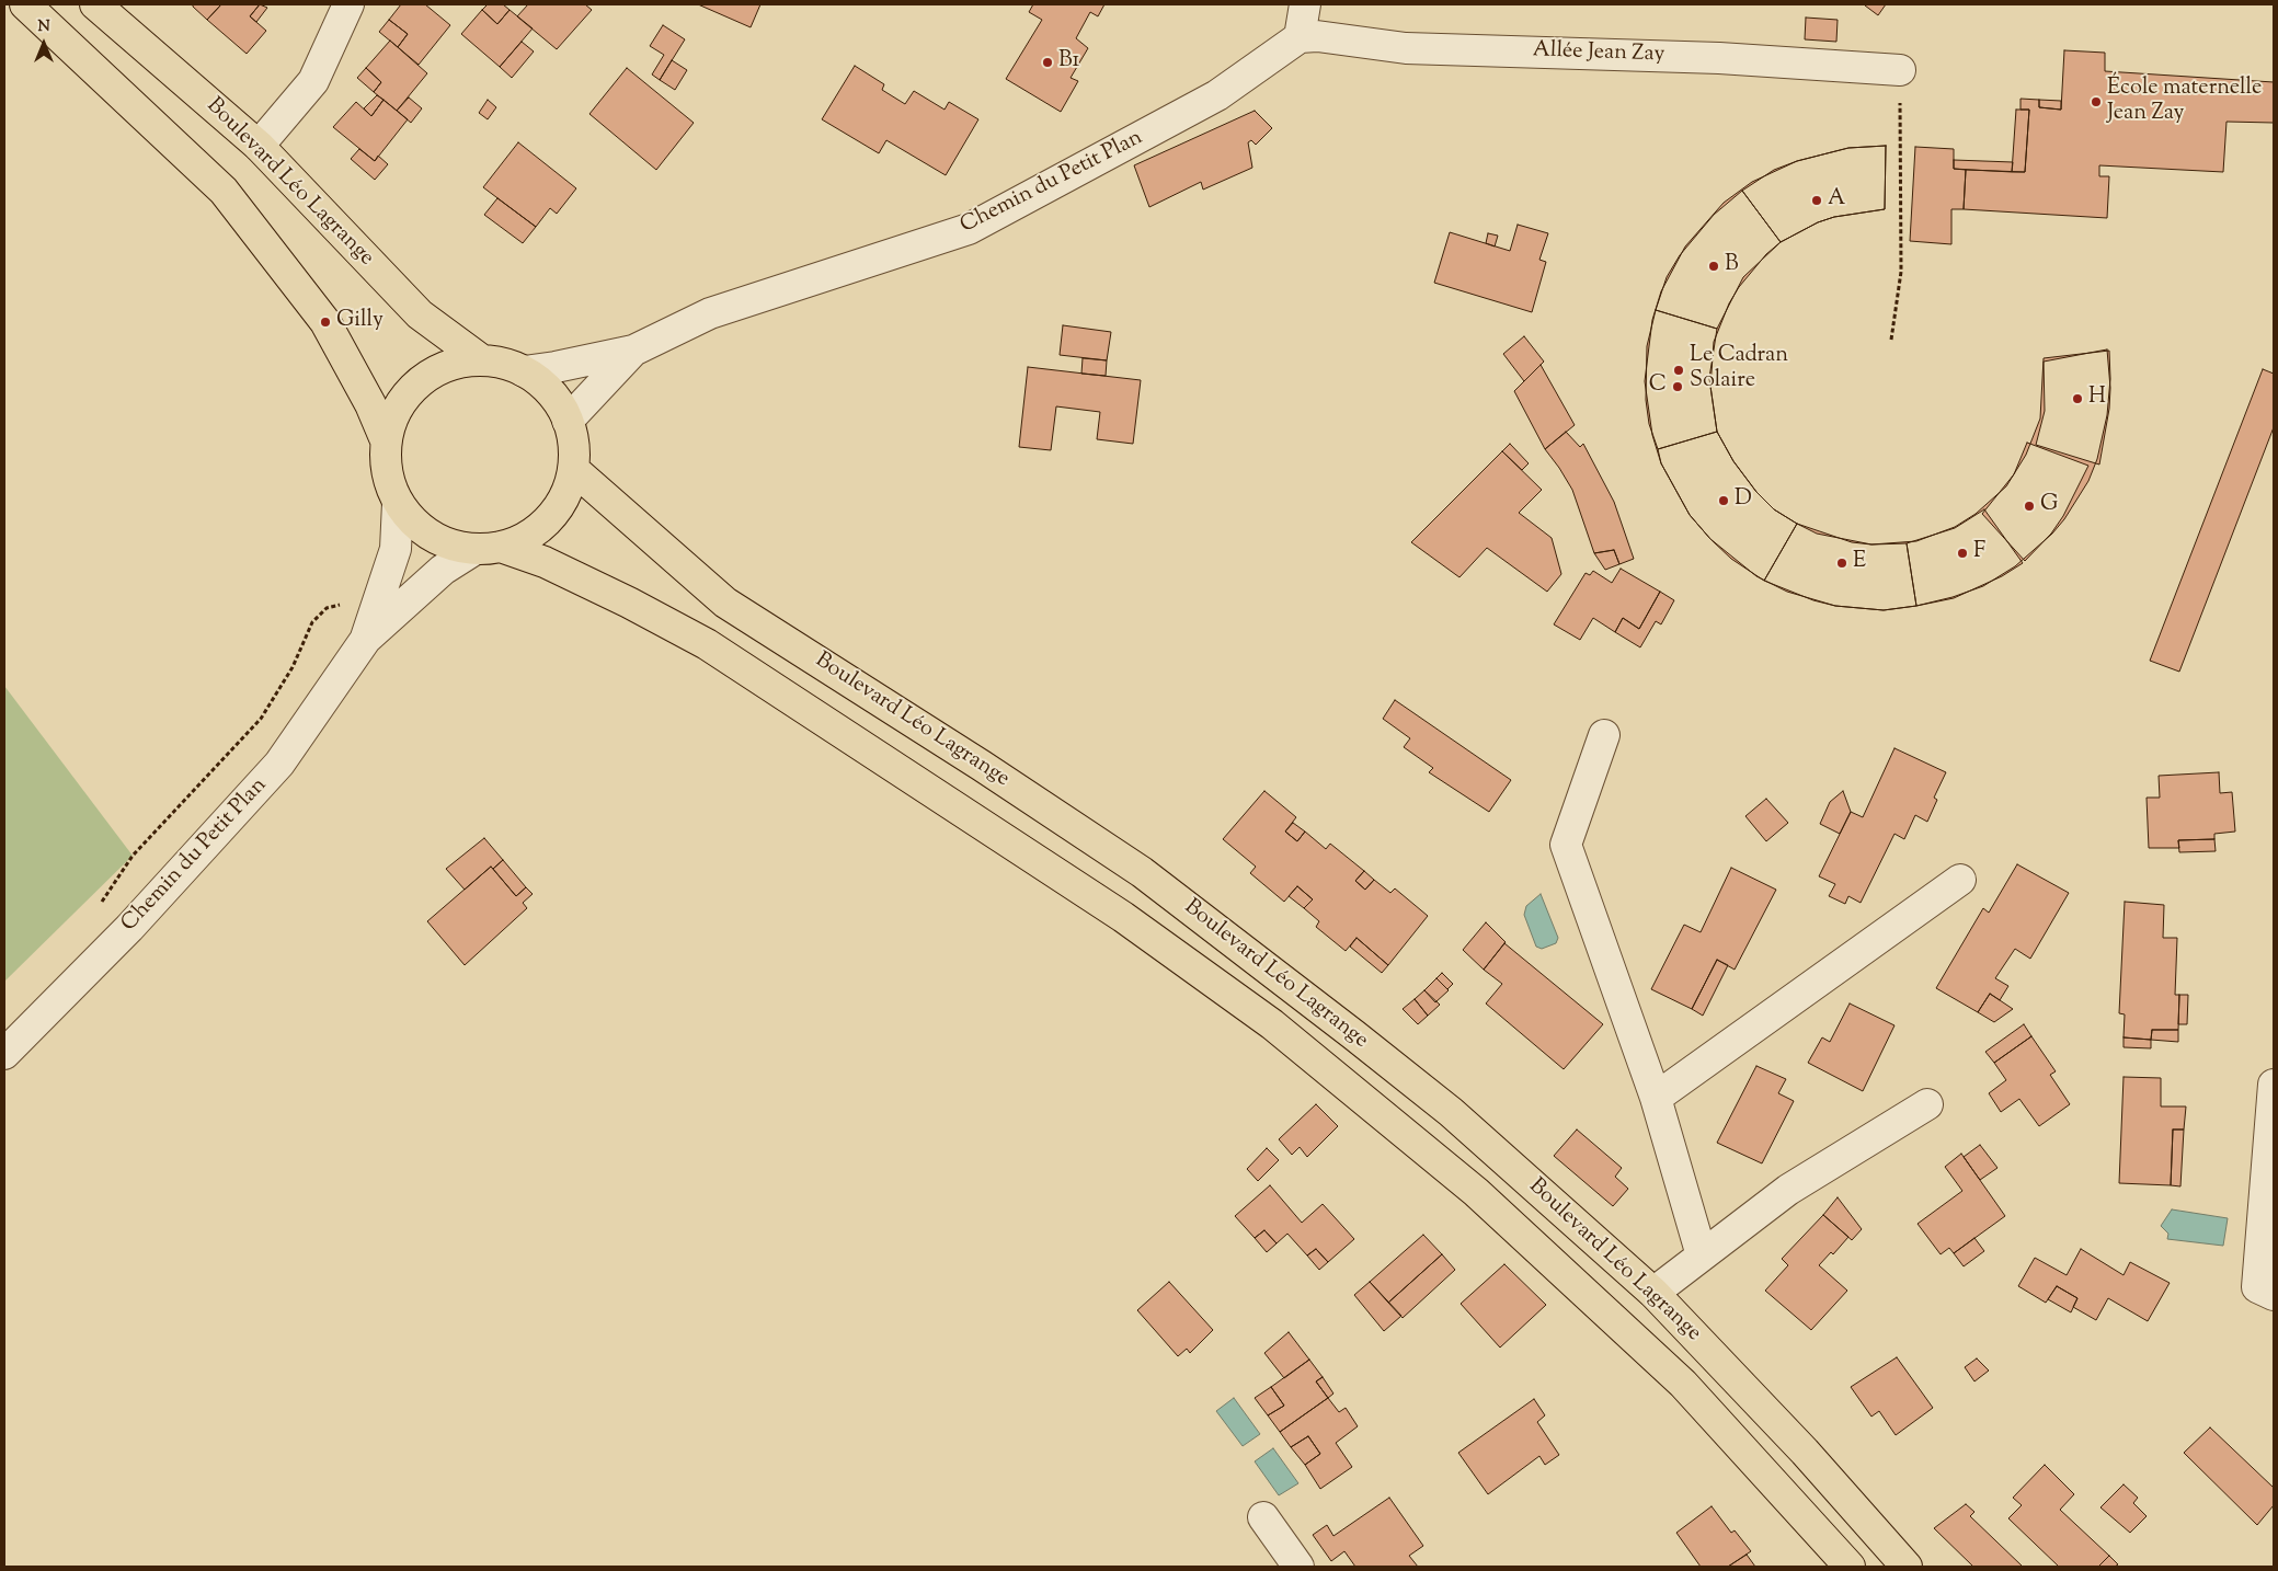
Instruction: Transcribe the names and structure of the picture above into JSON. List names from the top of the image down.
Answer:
{
  "streets": {
    "main road": ["Boulevard Léo Lagrange"],
    "street": ["Allée Jean Zay", "Chemin du Petit Plan"]
  },
  "crossings": [
    ["Allée Jean Zay", "Chemin du Petit Plan"],
    ["Boulevard Léo Lagrange", "Chemin du Petit Plan"]
  ],
  "places": [
    "B1",
    "École maternelle Jean Zay",
    "A",
    "B",
    "Gilly",
    "Le Cadran Solaire",
    "C",
    "H",
    "D",
    "G",
    "F",
    "E"
  ],
  "north": "top"
}
